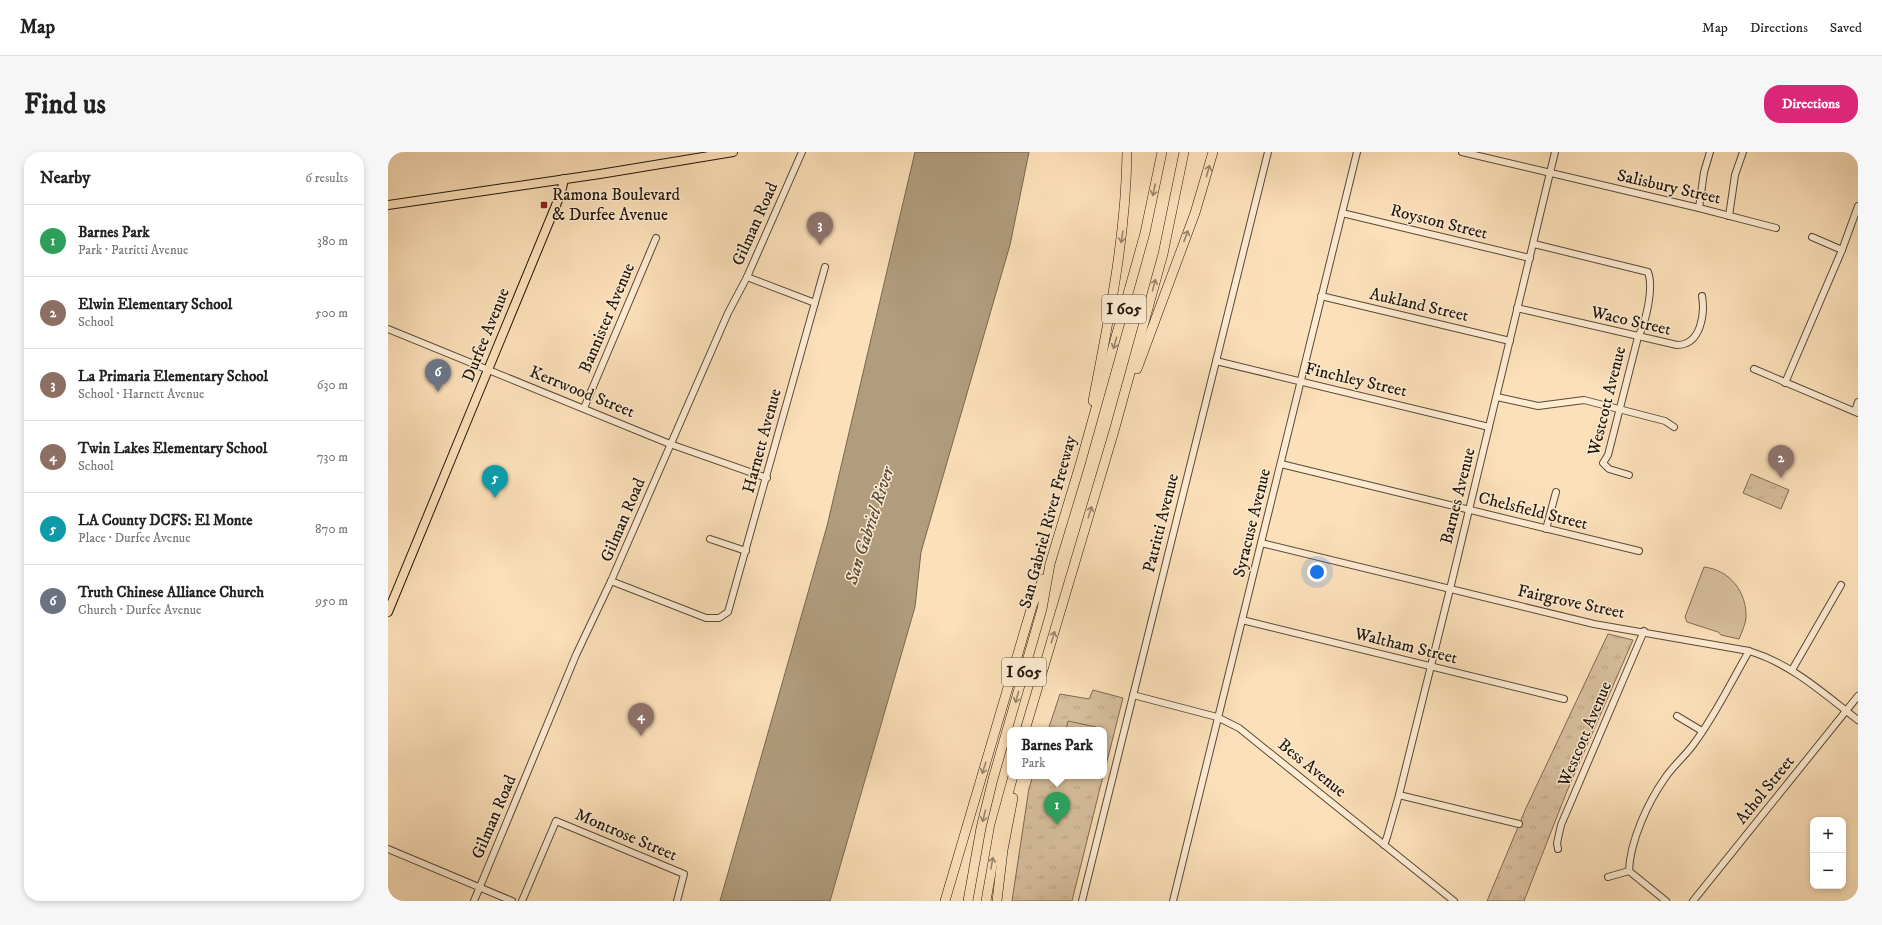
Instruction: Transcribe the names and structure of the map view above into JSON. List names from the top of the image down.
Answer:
{
  "streets": {
    "highway": ["I 605", "San Gabriel River Freeway"],
    "main road": ["Durfee Avenue"],
    "street": [
      "Salisbury Street",
      "Royston Street",
      "Gilman Road",
      "Aukland Street",
      "Bannister Avenue",
      "Waco Street",
      "Finchley Street",
      "Kerrwood Street",
      "Westcott Avenue",
      "Harnett Avenue",
      "Barnes Avenue",
      "Chelsfield Street",
      "Patritti Avenue",
      "Syracuse Avenue",
      "Fairgrove Street",
      "Waltham Street",
      "Bess Avenue",
      "Athol Street",
      "Montrose Street"
    ]
  },
  "crossings": [
    ["Salisbury Street", "Barnes Avenue"],
    ["Royston Street", "Barnes Avenue"],
    ["Royston Street", "Syracuse Avenue"],
    ["Gilman Road", "Kerrwood Street"],
    ["Gilman Road", "Harnett Avenue"],
    ["Aukland Street", "Barnes Avenue"],
    ["Aukland Street", "Syracuse Avenue"],
    ["Bannister Avenue", "Kerrwood Street"],
    ["Waco Street", "Westcott Avenue"],
    ["Waco Street", "Barnes Avenue"],
    ["Durfee Avenue", "Kerrwood Street"],
    ["Finchley Street", "Barnes Avenue"],
    ["Finchley Street", "Patritti Avenue"],
    ["Finchley Street", "Syracuse Avenue"],
    ["Kerrwood Street", "Harnett Avenue"],
    ["Westcott Avenue", "Barnes Avenue"],
    ["Westcott Avenue", "Fairgrove Street"],
    ["Barnes Avenue", "Chelsfield Street"],
    ["Barnes Avenue", "Fairgrove Street"],
    ["Barnes Avenue", "Waltham Street"],
    ["Barnes Avenue", "Bess Avenue"],
    ["Chelsfield Street", "Syracuse Avenue"],
    ["Patritti Avenue", "Bess Avenue"],
    ["Syracuse Avenue", "Fairgrove Street"],
    ["Syracuse Avenue", "Waltham Street"],
    ["Syracuse Avenue", "Bess Avenue"],
    ["Fairgrove Street", "Athol Street"]
  ],
  "water": ["San Gabriel River"],
  "places": {
    "transit": ["Ramona Boulevard & Durfee Avenue"]
  },
  "page": {
    "header": "Map",
    "nav": ["Map", "Directions", "Saved"],
    "buttons": "Directions",
    "title": "Find us",
    "heading": ["Nearby", "6 results"],
    "list": [
      {
        "mark": "1",
        "name": "Barnes Park",
        "note": "Park · Patritti Avenue",
        "value": "380 m"
      },
      {
        "mark": "2",
        "name": "Elwin Elementary School",
        "note": "School",
        "value": "500 m"
      },
      {
        "mark": "3",
        "name": "La Primaria Elementary School",
        "note": "School · Harnett Avenue",
        "value": "630 m"
      },
      {
        "mark": "4",
        "name": "Twin Lakes Elementary School",
        "note": "School",
        "value": "730 m"
      },
      {
        "mark": "5",
        "name": "LA County DCFS: El Monte",
        "note": "Place · Durfee Avenue",
        "value": "870 m"
      },
      {
        "mark": "6",
        "name": "Truth Chinese Alliance Church",
        "note": "Church · Durfee Avenue",
        "value": "950 m"
      }
    ],
    "pins": [
      "3",
      "6",
      "2",
      "5",
      "4",
      "1"
    ],
    "popup": ["Barnes Park", "Park"],
    "map_buttons": ["+", "−"]
  }
}
